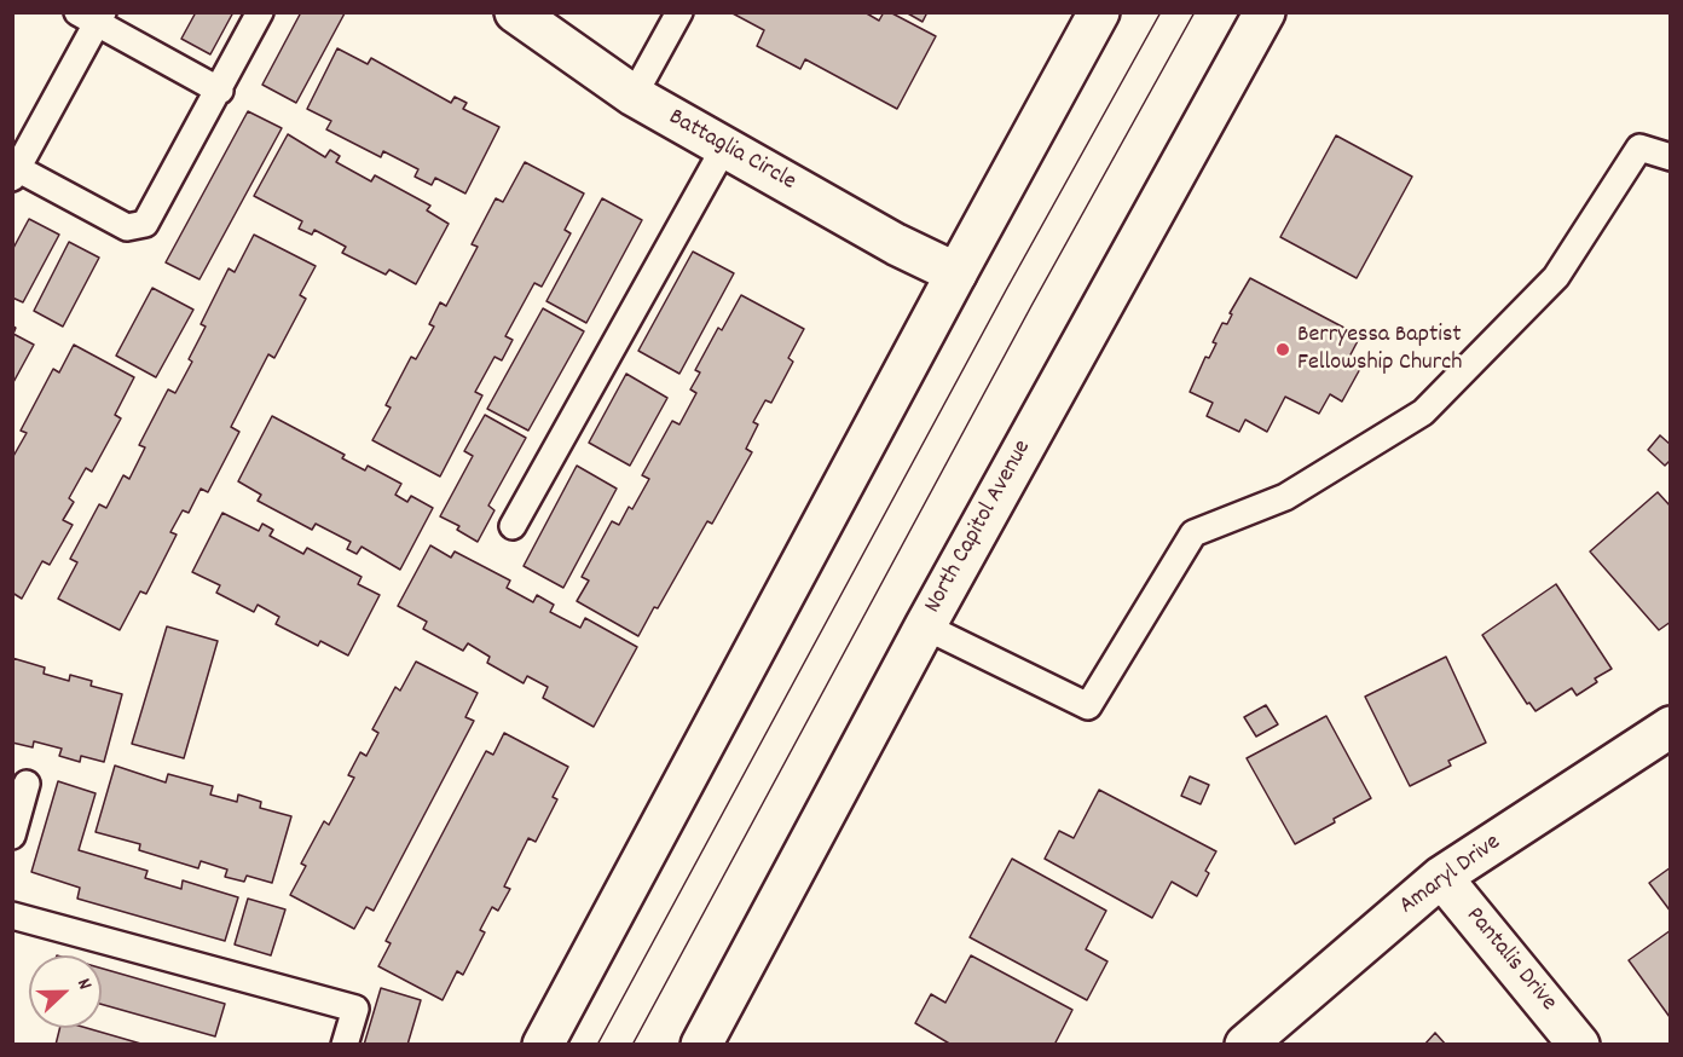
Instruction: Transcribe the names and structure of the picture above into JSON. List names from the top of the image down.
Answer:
{
  "streets": {
    "main road": [
      "Battaglia Circle",
      "North Capitol Avenue",
      "Amaryl Drive",
      "Pantalis Drive"
    ]
  },
  "crossings": [
    ["Amaryl Drive", "Pantalis Drive"]
  ],
  "places": ["Berryessa Baptist Fellowship Church"],
  "north": "right"
}
